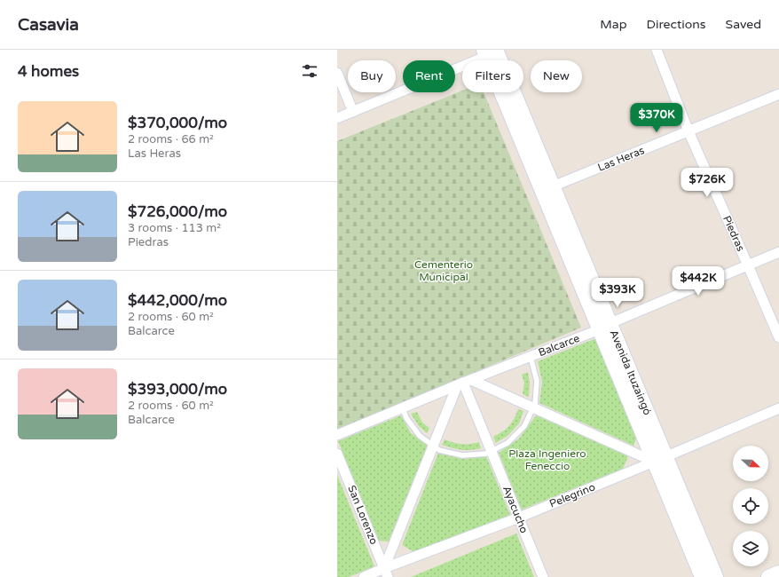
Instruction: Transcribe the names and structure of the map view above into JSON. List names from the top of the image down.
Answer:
{
  "streets": {
    "main road": ["Avenida Ituzaingó"],
    "street": [
      "Las Heras",
      "Piedras",
      "Balcarce",
      "Pelegrino",
      "Ayacucho",
      "San Lorenzo"
    ]
  },
  "crossings": [
    ["Las Heras", "Piedras"],
    ["Las Heras", "Avenida Ituzaingó"],
    ["Piedras", "Balcarce"],
    ["Balcarce", "Avenida Ituzaingó"],
    ["Balcarce", "Ayacucho"],
    ["Avenida Ituzaingó", "Pelegrino"],
    ["Pelegrino", "Ayacucho"],
    ["Pelegrino", "San Lorenzo"]
  ],
  "parks": ["Cementerio Municipal", "Plaza Ingeniero Feneccio"],
  "north": "right",
  "page": {
    "header": "Casavia",
    "nav": ["Map", "Directions", "Saved"],
    "heading": "4 homes",
    "chip": [
      "Buy",
      "Rent",
      "Filters",
      "New"
    ],
    "list": [
      {
        "name": "$370,000/mo",
        "note": "2 rooms · 66 m² · Las Heras"
      },
      {
        "name": "$726,000/mo",
        "note": "3 rooms · 113 m² · Piedras"
      },
      {
        "name": "$442,000/mo",
        "note": "2 rooms · 60 m² · Balcarce"
      },
      {
        "name": "$393,000/mo",
        "note": "2 rooms · 60 m² · Balcarce"
      }
    ],
    "price": [
      "$370K",
      "$726K",
      "$442K",
      "$393K"
    ]
  }
}
